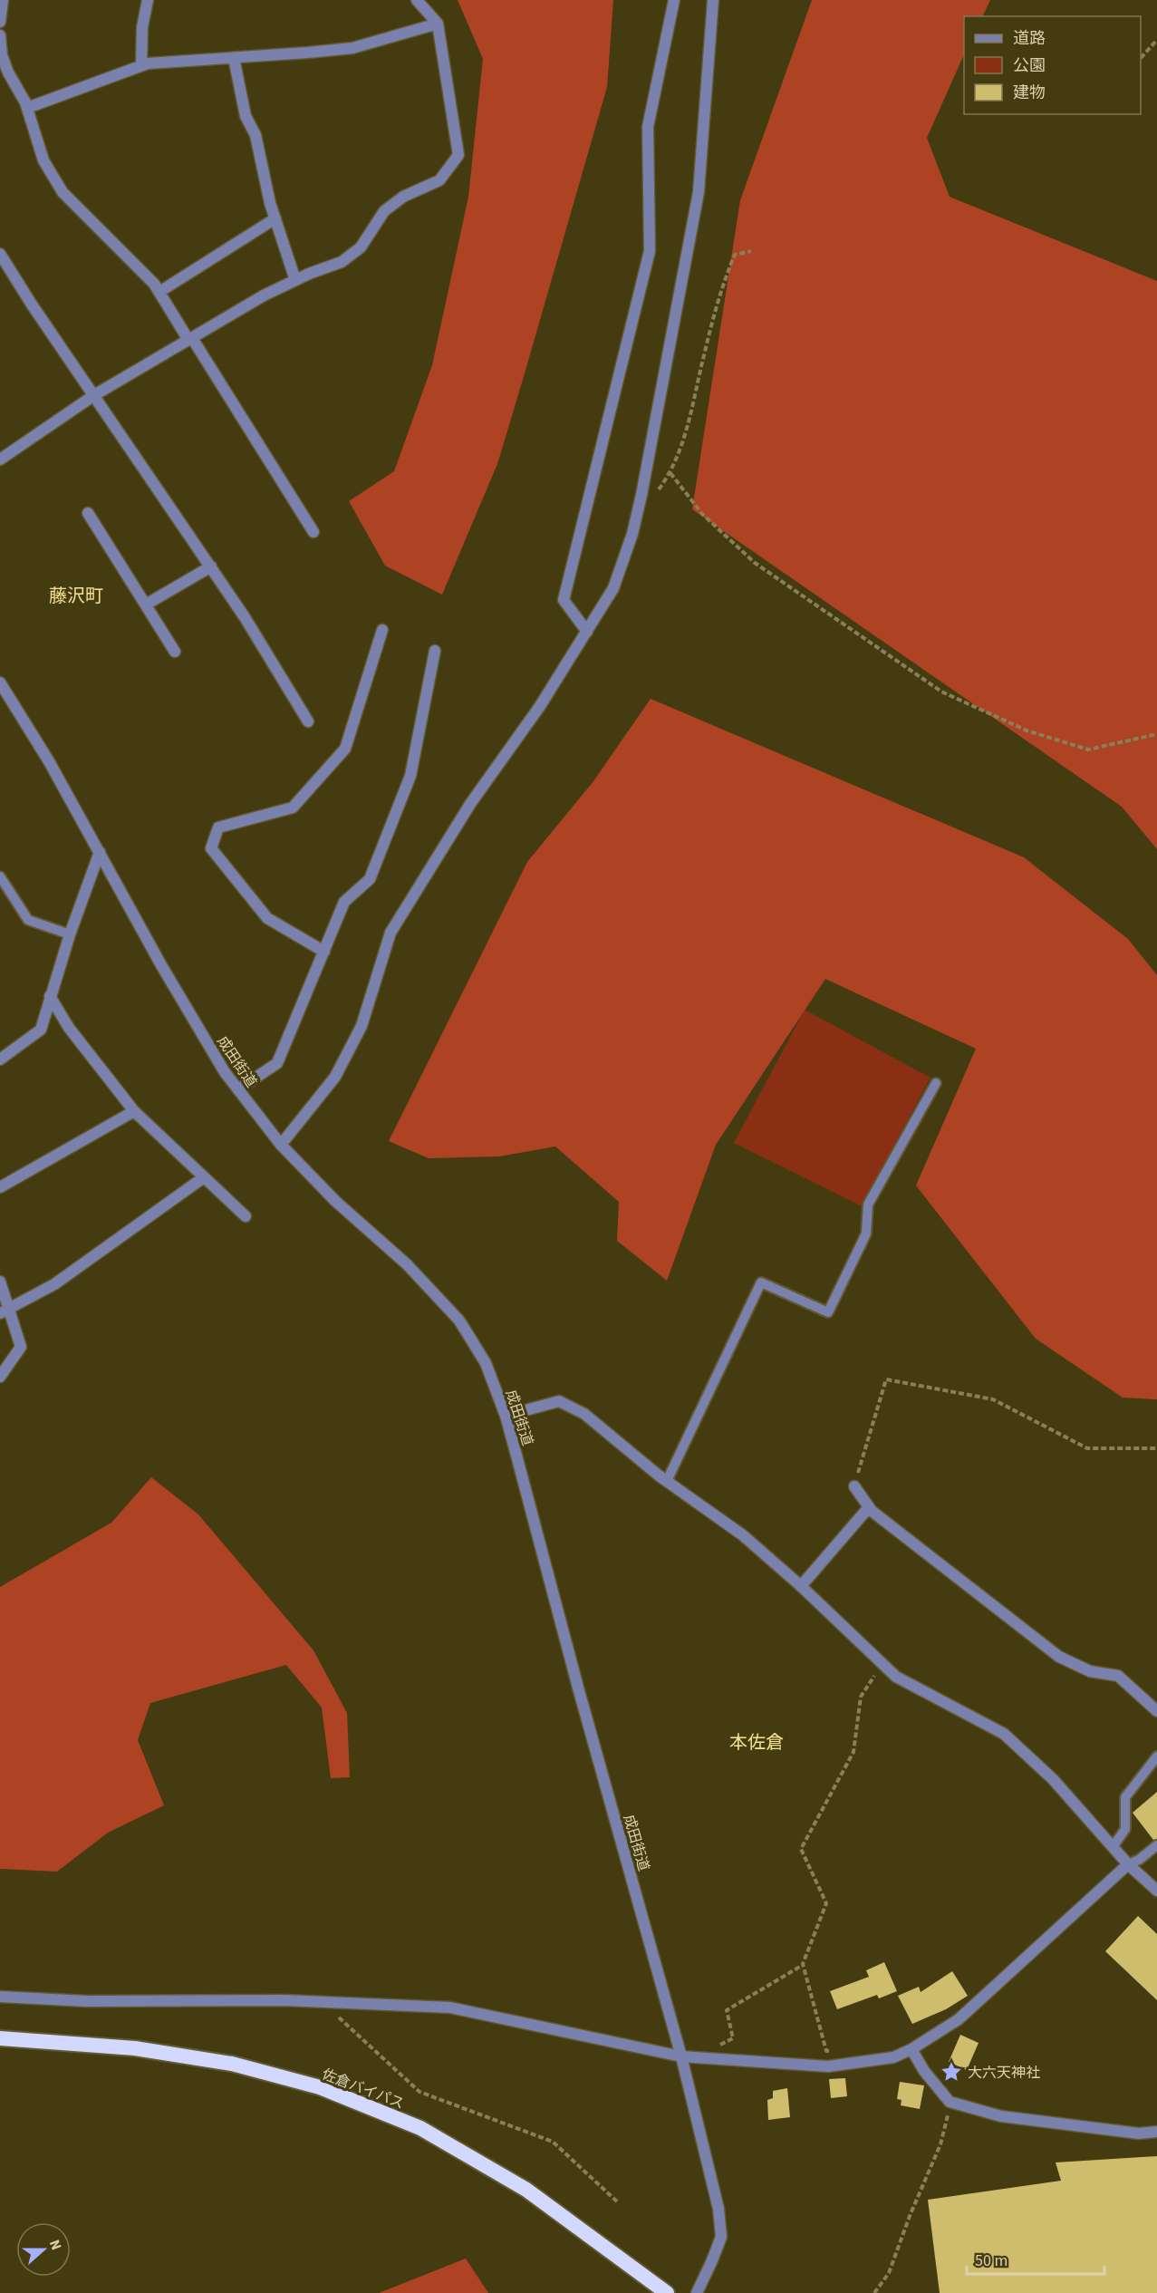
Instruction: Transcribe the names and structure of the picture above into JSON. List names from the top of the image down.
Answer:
{
  "streets": {
    "highway": ["佐倉バイパス"],
    "street": ["成田街道"]
  },
  "districts": ["藤沢町", "本佐倉"],
  "places": {
    "place": ["大六天神社"]
  },
  "legend": ["道路", "公園", "建物"],
  "scale_bar": "50 m",
  "north": "right"
}
